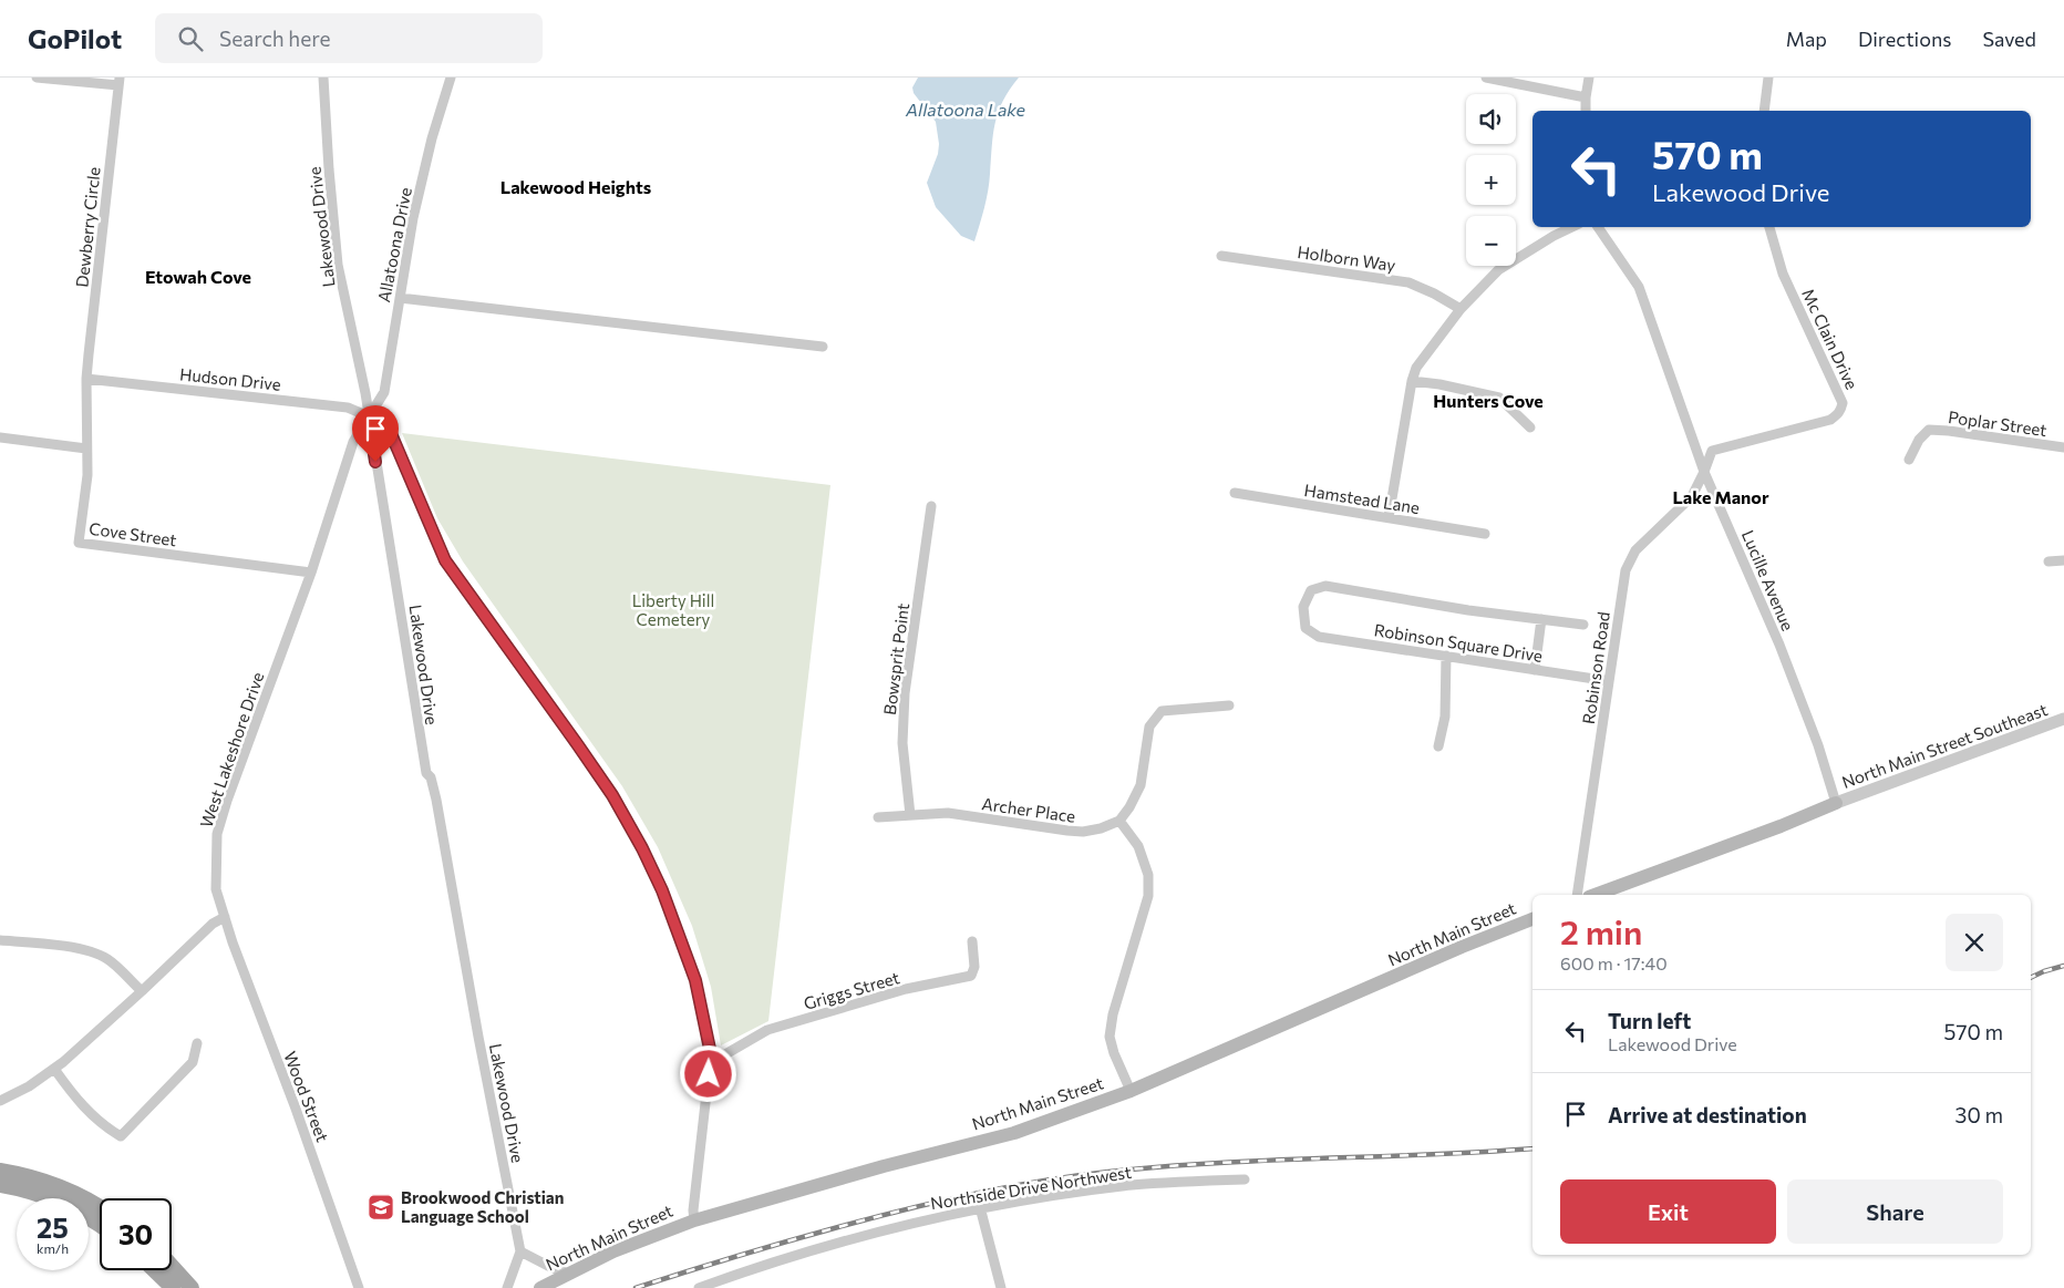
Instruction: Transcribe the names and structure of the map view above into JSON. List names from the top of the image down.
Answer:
{
  "streets": {
    "main road": ["North Main Street"],
    "street": [
      "Dewberry Circle",
      "Lakewood Drive",
      "Allatoona Drive",
      "Holborn Way",
      "Mc Clain Drive",
      "Hudson Drive",
      "Poplar Street",
      "Hamstead Lane",
      "Cove Street",
      "Lucille Avenue",
      "Robinson Square Drive",
      "Bowsprit Point",
      "Robinson Road",
      "North Main Street Southeast",
      "West Lakeshore Drive",
      "Archer Place",
      "Griggs Street",
      "Wood Street",
      "Northside Drive Northwest"
    ]
  },
  "crossings": [
    ["Dewberry Circle", "Hudson Drive"],
    ["Dewberry Circle", "Cove Street"],
    ["Lakewood Drive", "Allatoona Drive"],
    ["Lakewood Drive", "Hudson Drive"],
    ["Lakewood Drive", "West Lakeshore Drive"],
    ["Allatoona Drive", "Hudson Drive"],
    ["Allatoona Drive", "West Lakeshore Drive"],
    ["Mc Clain Drive", "Lucille Avenue"],
    ["Mc Clain Drive", "Robinson Road"],
    ["Hudson Drive", "Cove Street"],
    ["Hudson Drive", "West Lakeshore Drive"],
    ["Hudson Drive", "North Main Street"],
    ["Hudson Drive", "Griggs Street"],
    ["Cove Street", "West Lakeshore Drive"],
    ["Lucille Avenue", "Robinson Road"],
    ["Lucille Avenue", "North Main Street Southeast"],
    ["Robinson Square Drive", "Robinson Road"],
    ["Bowsprit Point", "Archer Place"],
    ["West Lakeshore Drive", "Wood Street"]
  ],
  "districts": [
    "Lakewood Heights",
    "Etowah Cove",
    "Hunters Cove",
    "Lake Manor"
  ],
  "water": ["Allatoona Lake"],
  "parks": ["Liberty Hill Cemetery"],
  "places": {
    "school or university": ["Brookwood Christian Language School"]
  },
  "page": {
    "header": "GoPilot",
    "search": "Search here",
    "nav": ["Map", "Directions", "Saved"],
    "map_buttons": ["+", "−"],
    "turn": ["570 m", "Lakewood Drive"],
    "heading": ["2 min", "600 m · 17:40"],
    "list": [
      {
        "name": "Turn left",
        "note": "Lakewood Drive",
        "value": "570 m"
      },
      {
        "name": "Arrive at destination",
        "value": "30 m"
      }
    ],
    "buttons": ["Exit", "Share"],
    "speed": "25 km/h",
    "limit": "30"
  }
}
